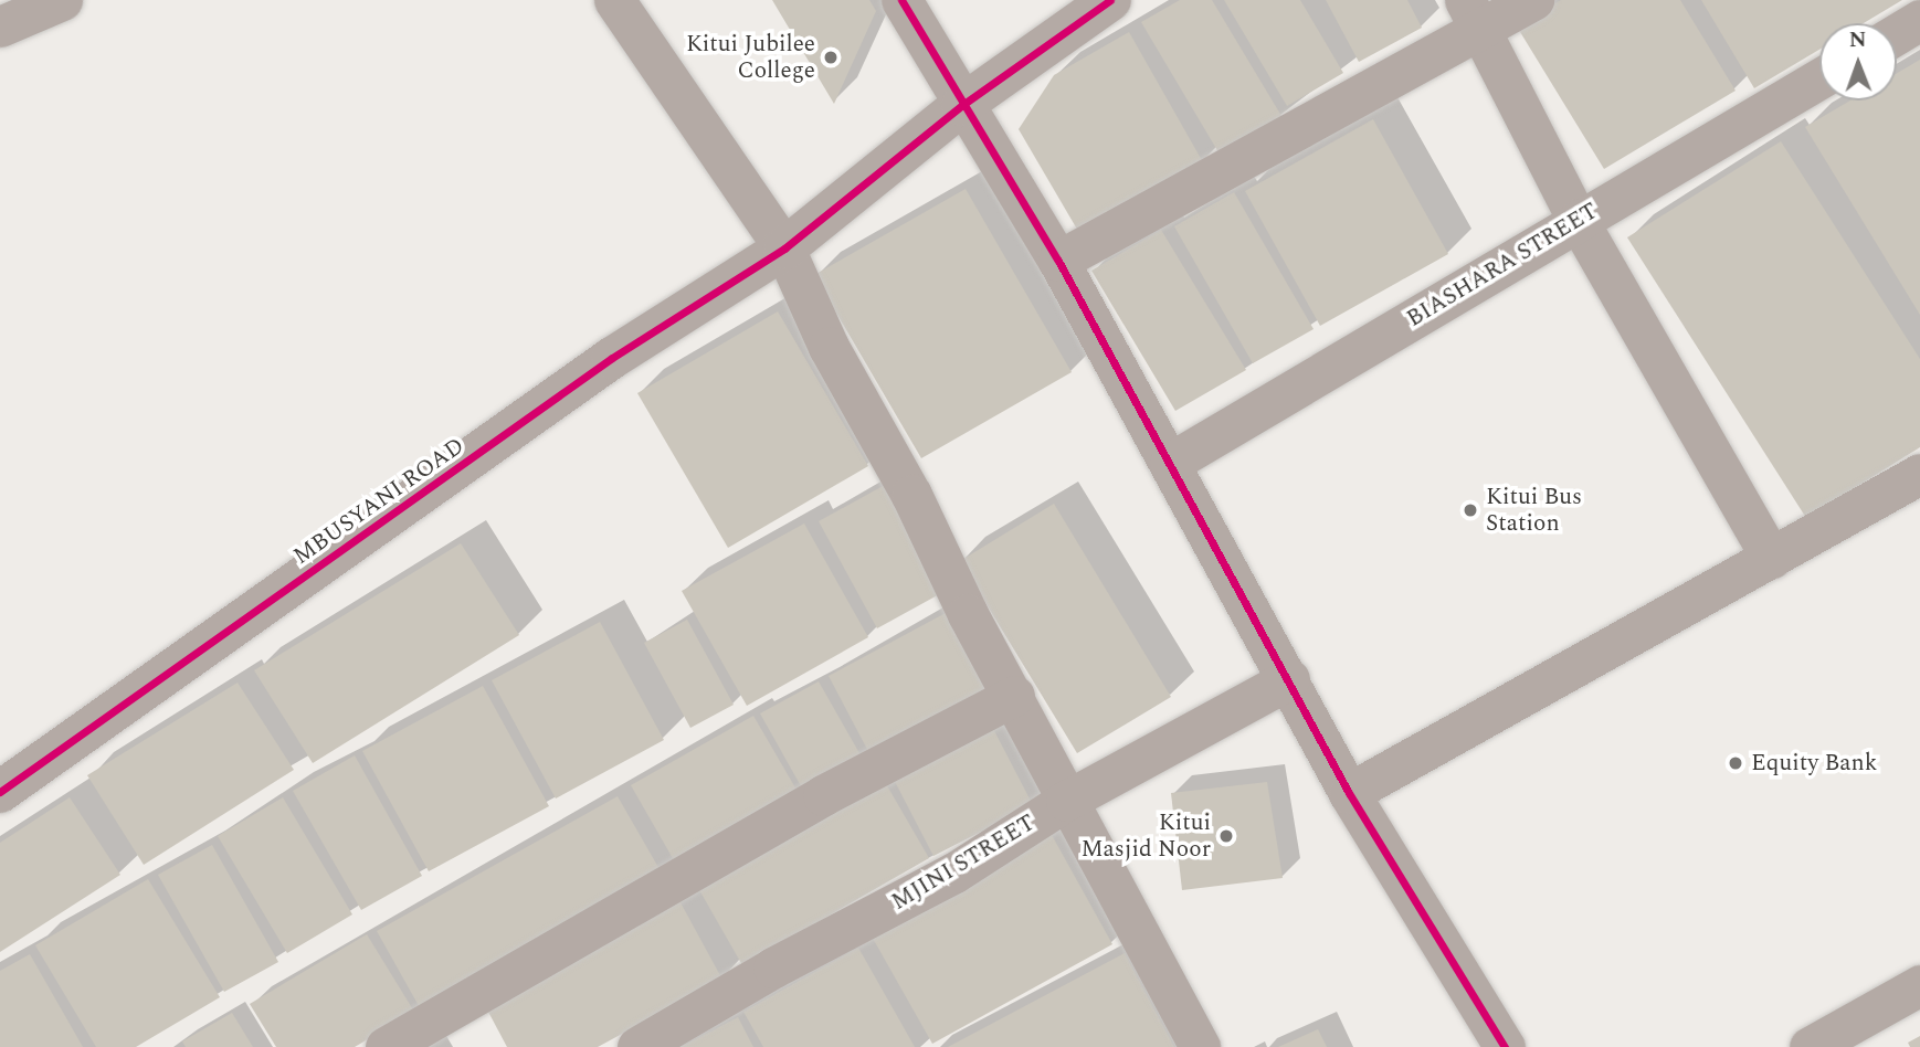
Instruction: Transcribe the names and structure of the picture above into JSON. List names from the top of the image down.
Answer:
{
  "streets": {
    "street": ["BIASHARA STREET", "MBUSYANI ROAD", "MJINI STREET"]
  },
  "places": [
    "Kitui Jubilee College",
    "Kitui Bus Station",
    "Equity Bank",
    "Kitui Masjid Noor"
  ],
  "north": "top"
}
